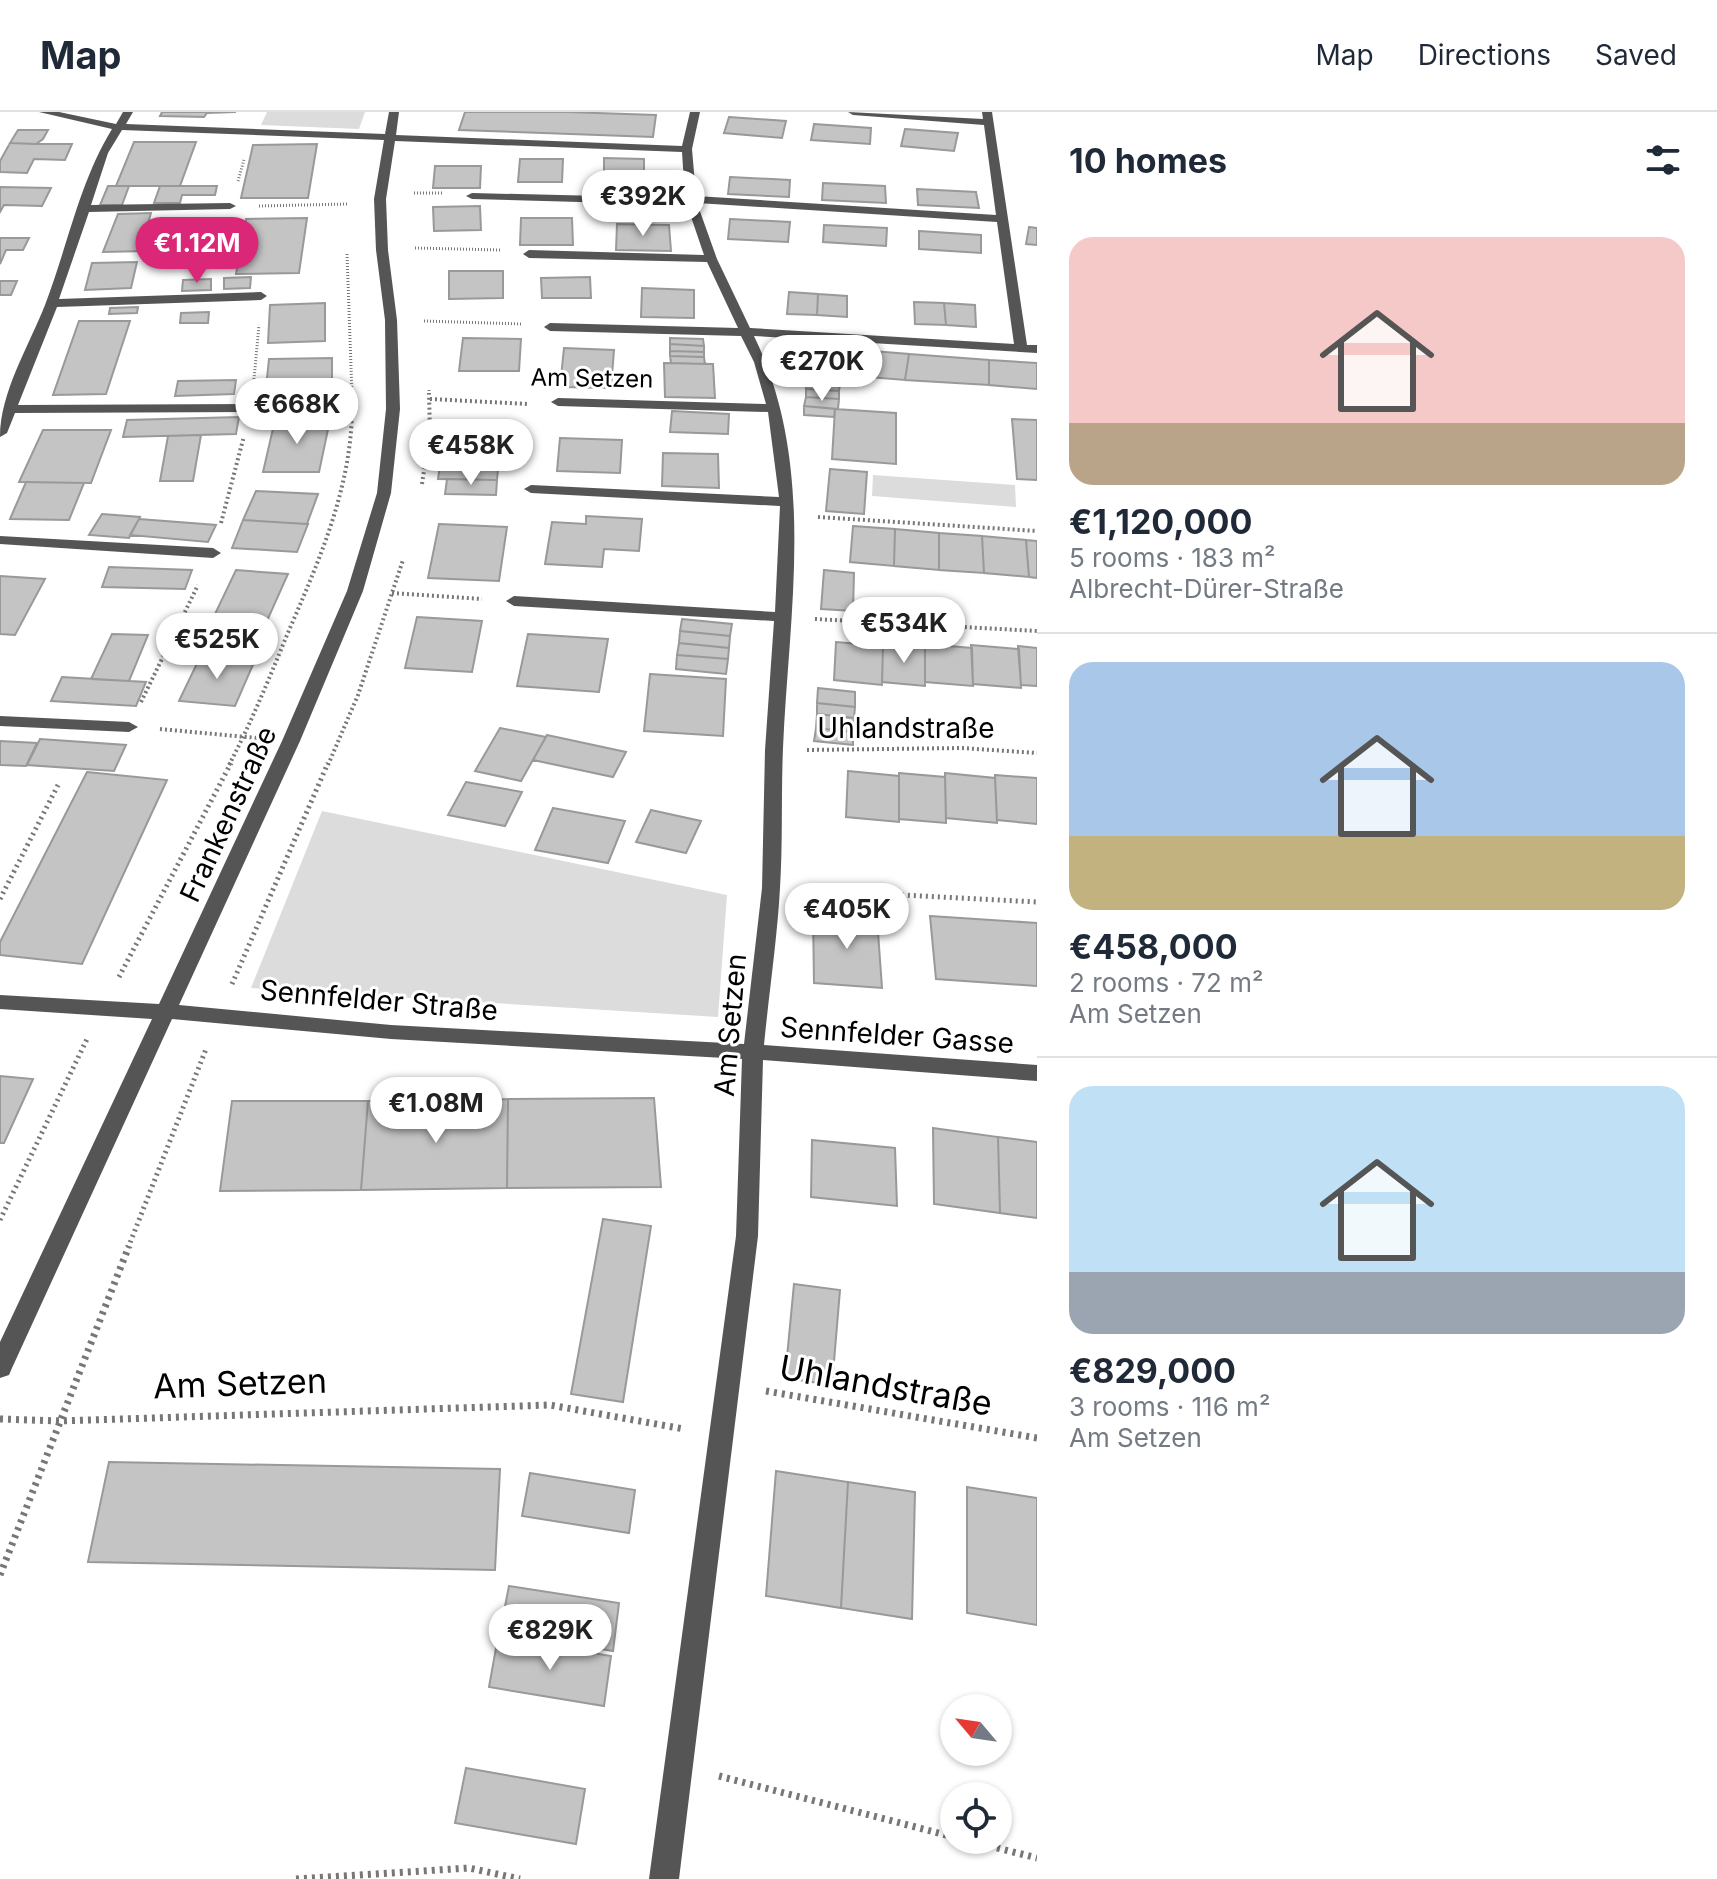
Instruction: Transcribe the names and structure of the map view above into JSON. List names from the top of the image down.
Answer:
{
  "streets": {
    "street": [
      "Am Setzen",
      "Frankenstraße",
      "Sennfelder Straße",
      "Sennfelder Gasse"
    ],
    "path": ["Uhlandstraße"]
  },
  "crossings": [
    ["Am Setzen", "Uhlandstraße"],
    ["Am Setzen", "Sennfelder Straße"],
    ["Am Setzen", "Sennfelder Gasse"],
    ["Frankenstraße", "Sennfelder Straße"],
    ["Sennfelder Straße", "Sennfelder Gasse"]
  ],
  "north": "top left",
  "page": {
    "header": "Map",
    "nav": ["Map", "Directions", "Saved"],
    "heading": "10 homes",
    "price": [
      "€392K",
      "€1.12M",
      "€270K",
      "€668K",
      "€458K",
      "€534K",
      "€525K",
      "€405K",
      "€1.08M",
      "€829K"
    ],
    "list": [
      {
        "name": "€1,120,000",
        "note": "5 rooms · 183 m² · Albrecht-Dürer-Straße"
      },
      {
        "name": "€458,000",
        "note": "2 rooms · 72 m² · Am Setzen"
      },
      {
        "name": "€829,000",
        "note": "3 rooms · 116 m² · Am Setzen"
      }
    ]
  }
}
